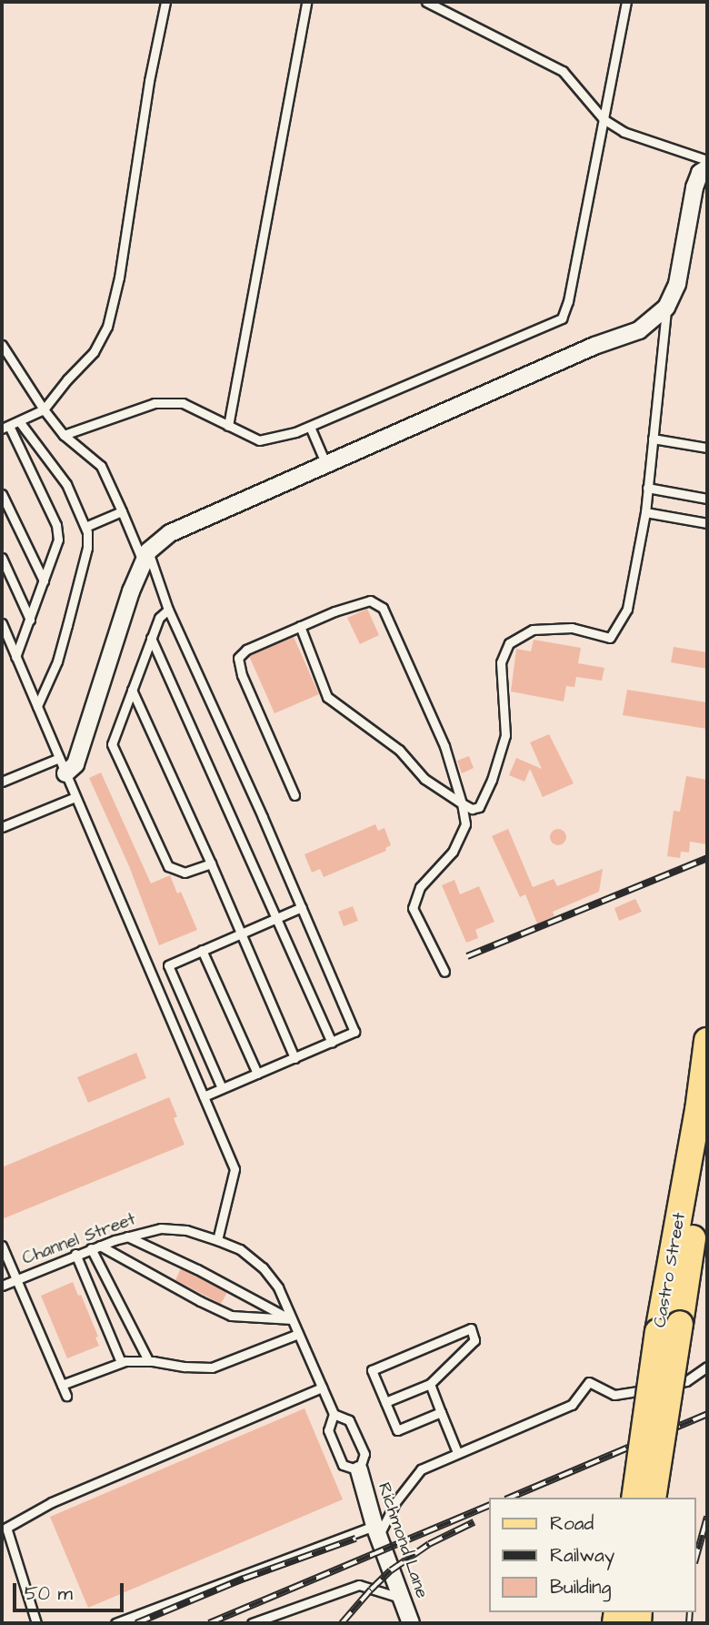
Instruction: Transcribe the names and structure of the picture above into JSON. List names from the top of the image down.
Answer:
{
  "streets": {
    "main road": ["Castro Street"],
    "street": ["Richmond Lane"],
    "lane": ["Channel Street"]
  },
  "crossings": [
    ["Channel Street", "Richmond Lane"]
  ],
  "legend": ["Road", "Railway", "Building"],
  "scale_bar": "50 m"
}
